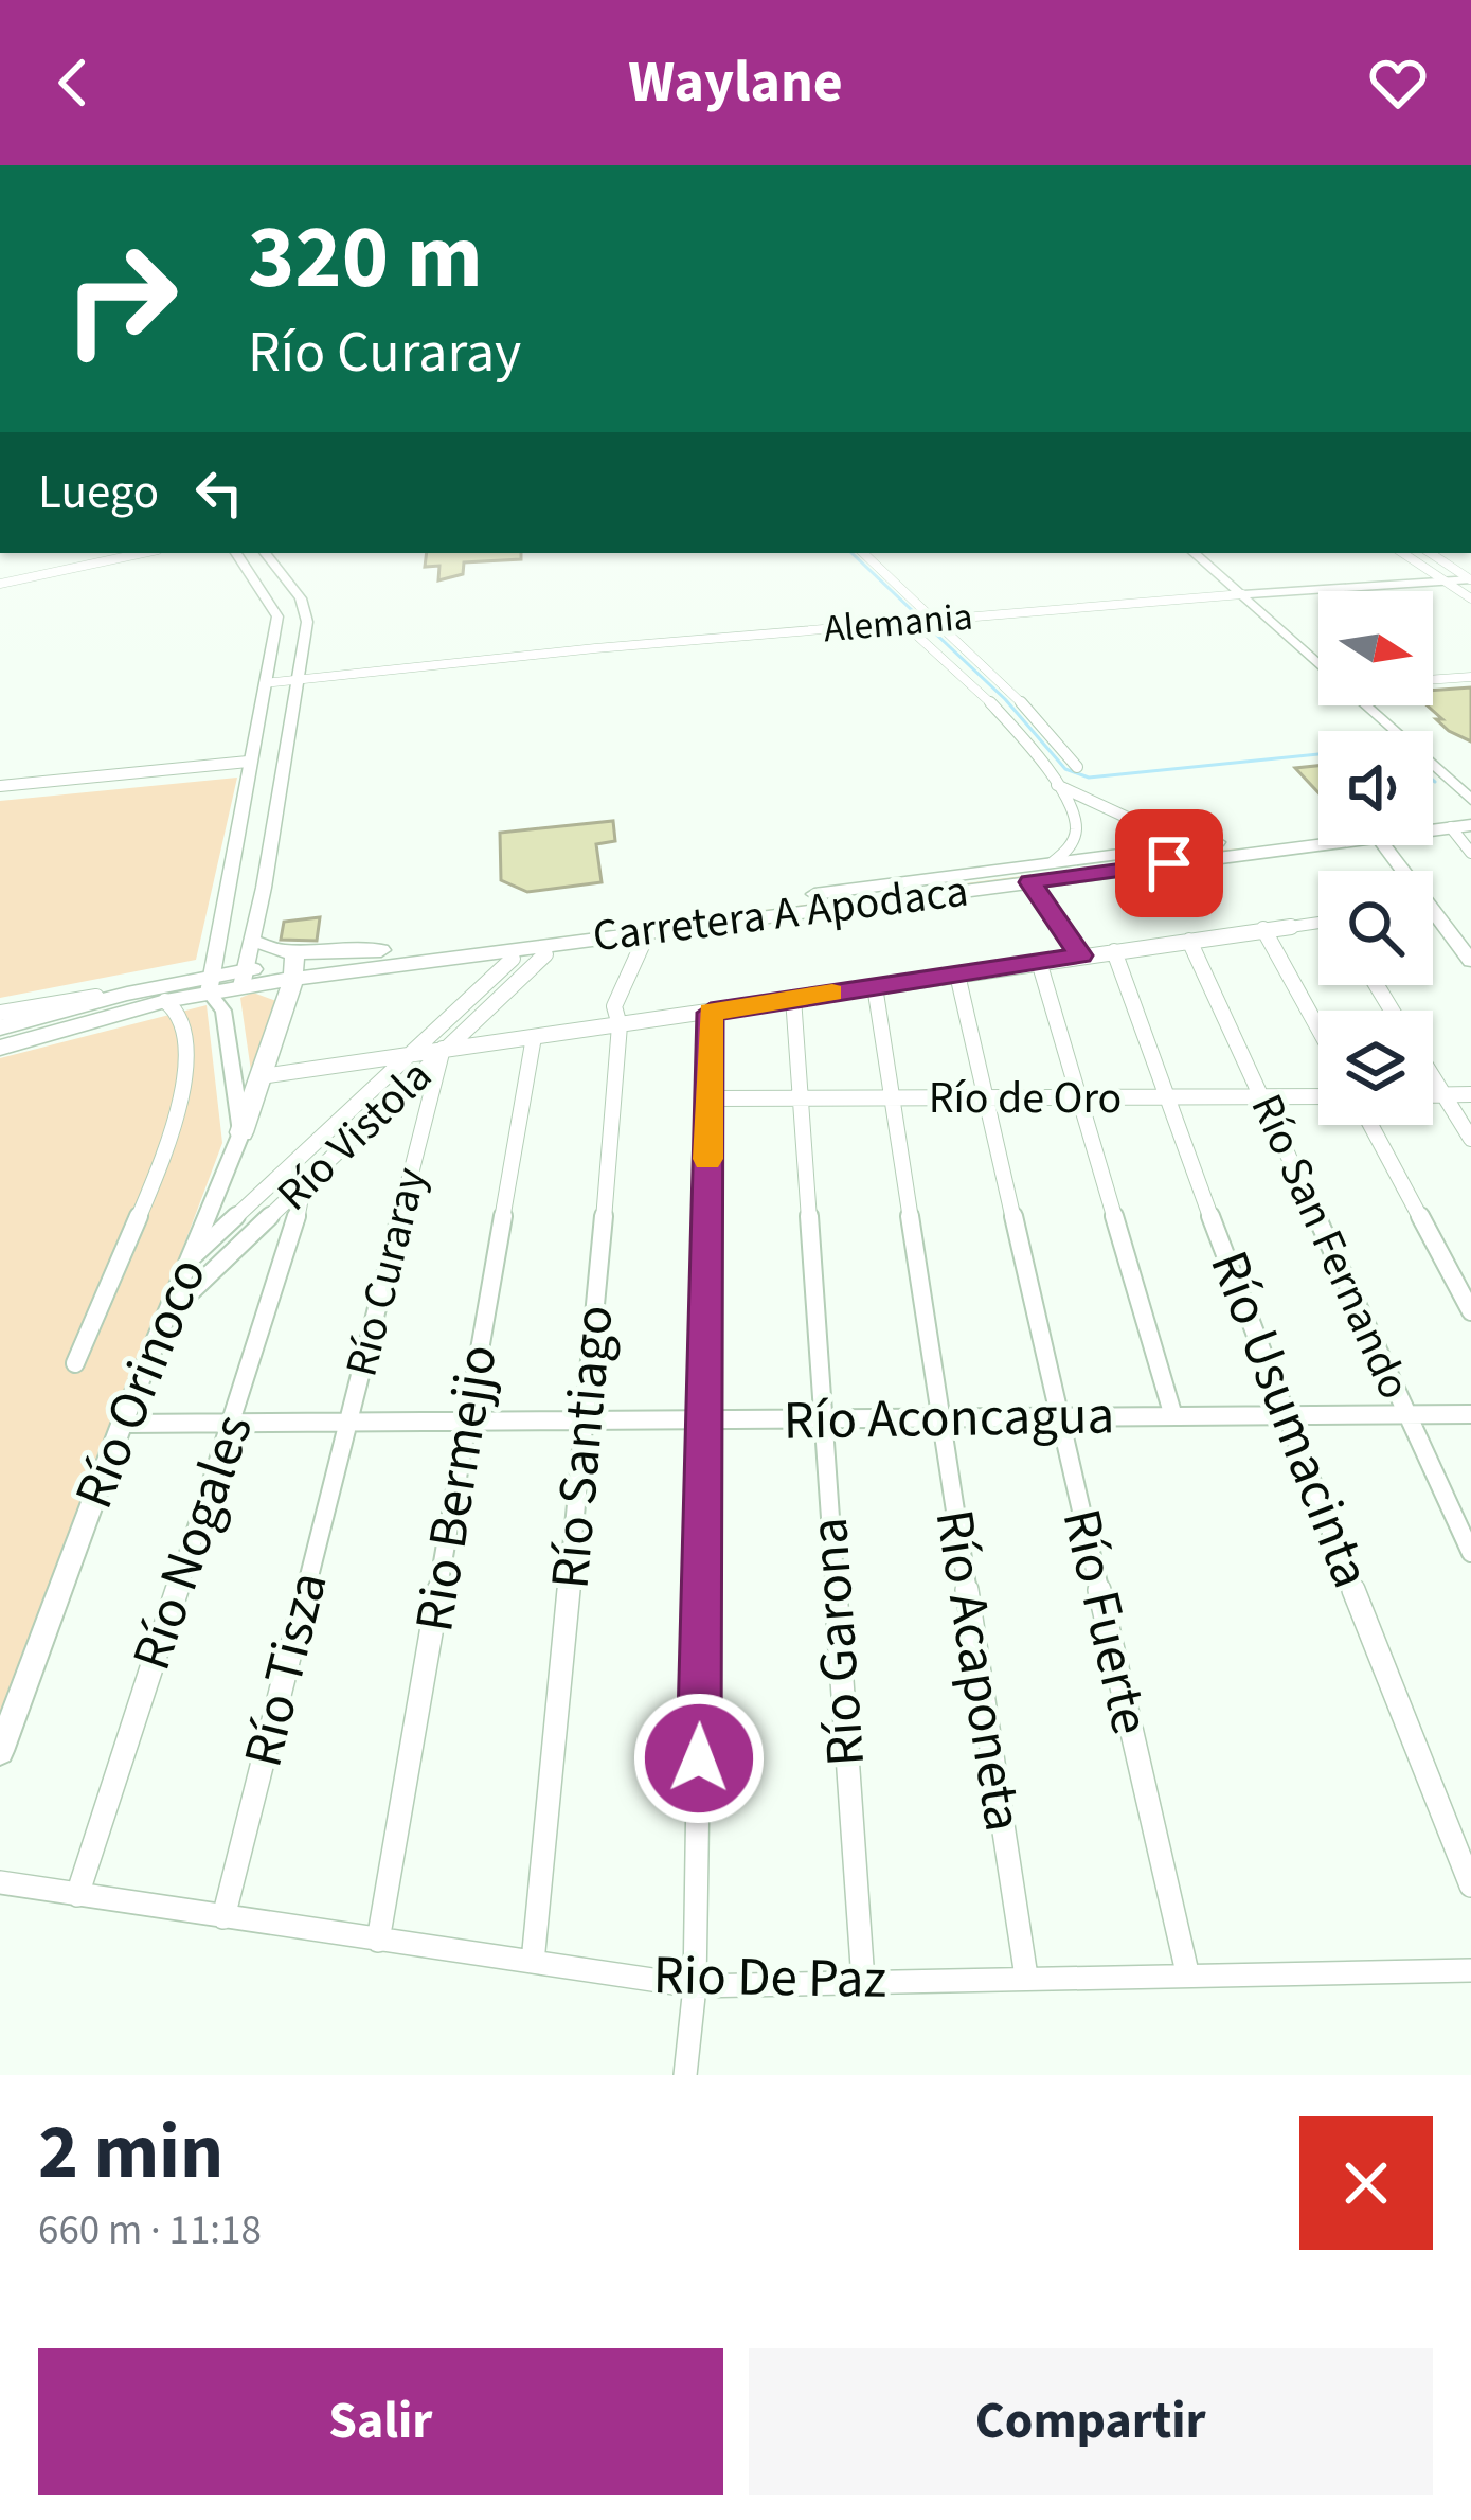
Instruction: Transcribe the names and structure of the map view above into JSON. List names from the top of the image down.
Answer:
{
  "streets": {
    "main road": ["Alemania", "Carretera A Apodaca"],
    "street": [
      "Río de Oro",
      "Río Vistola",
      "Río San Fernando",
      "Río Curaray",
      "Río Orinoco",
      "Río Aconcagua",
      "Río Usumacinta",
      "Río Santiago",
      "Rio Bermejjo",
      "Río Nogales",
      "Río Fuerte",
      "Río Garona",
      "Río Tisza",
      "Río Acaponeta",
      "Rio De Paz"
    ]
  },
  "crossings": [
    ["Río de Oro", "Río San Fernando"],
    ["Río de Oro", "Río Usumacinta"],
    ["Río de Oro", "Río Fuerte"],
    ["Río de Oro", "Río Garona"],
    ["Río de Oro", "Río Acaponeta"],
    ["Río Vistola", "Río Curaray"],
    ["Río Vistola", "Río Orinoco"],
    ["Río Vistola", "Río Nogales"],
    ["Río San Fernando", "Río Aconcagua"],
    ["Río Curaray", "Río Aconcagua"],
    ["Río Curaray", "Río Tisza"],
    ["Río Orinoco", "Río Aconcagua"],
    ["Río Aconcagua", "Río Usumacinta"],
    ["Río Aconcagua", "Río Santiago"],
    ["Río Aconcagua", "Rio Bermejjo"],
    ["Río Aconcagua", "Río Nogales"],
    ["Río Aconcagua", "Río Fuerte"],
    ["Río Aconcagua", "Río Garona"],
    ["Río Aconcagua", "Río Tisza"],
    ["Río Aconcagua", "Río Acaponeta"],
    ["Río Santiago", "Rio De Paz"],
    ["Rio Bermejjo", "Rio De Paz"],
    ["Río Nogales", "Rio De Paz"],
    ["Río Fuerte", "Rio De Paz"],
    ["Río Garona", "Rio De Paz"],
    ["Río Tisza", "Rio De Paz"],
    ["Río Acaponeta", "Rio De Paz"]
  ],
  "north": "right",
  "page": {
    "header": "Waylane",
    "turn": ["320 m", "Río Curaray"],
    "then": "Luego",
    "heading": ["2 min", "660 m · 11:18"],
    "buttons": ["Salir", "Compartir"]
  }
}
